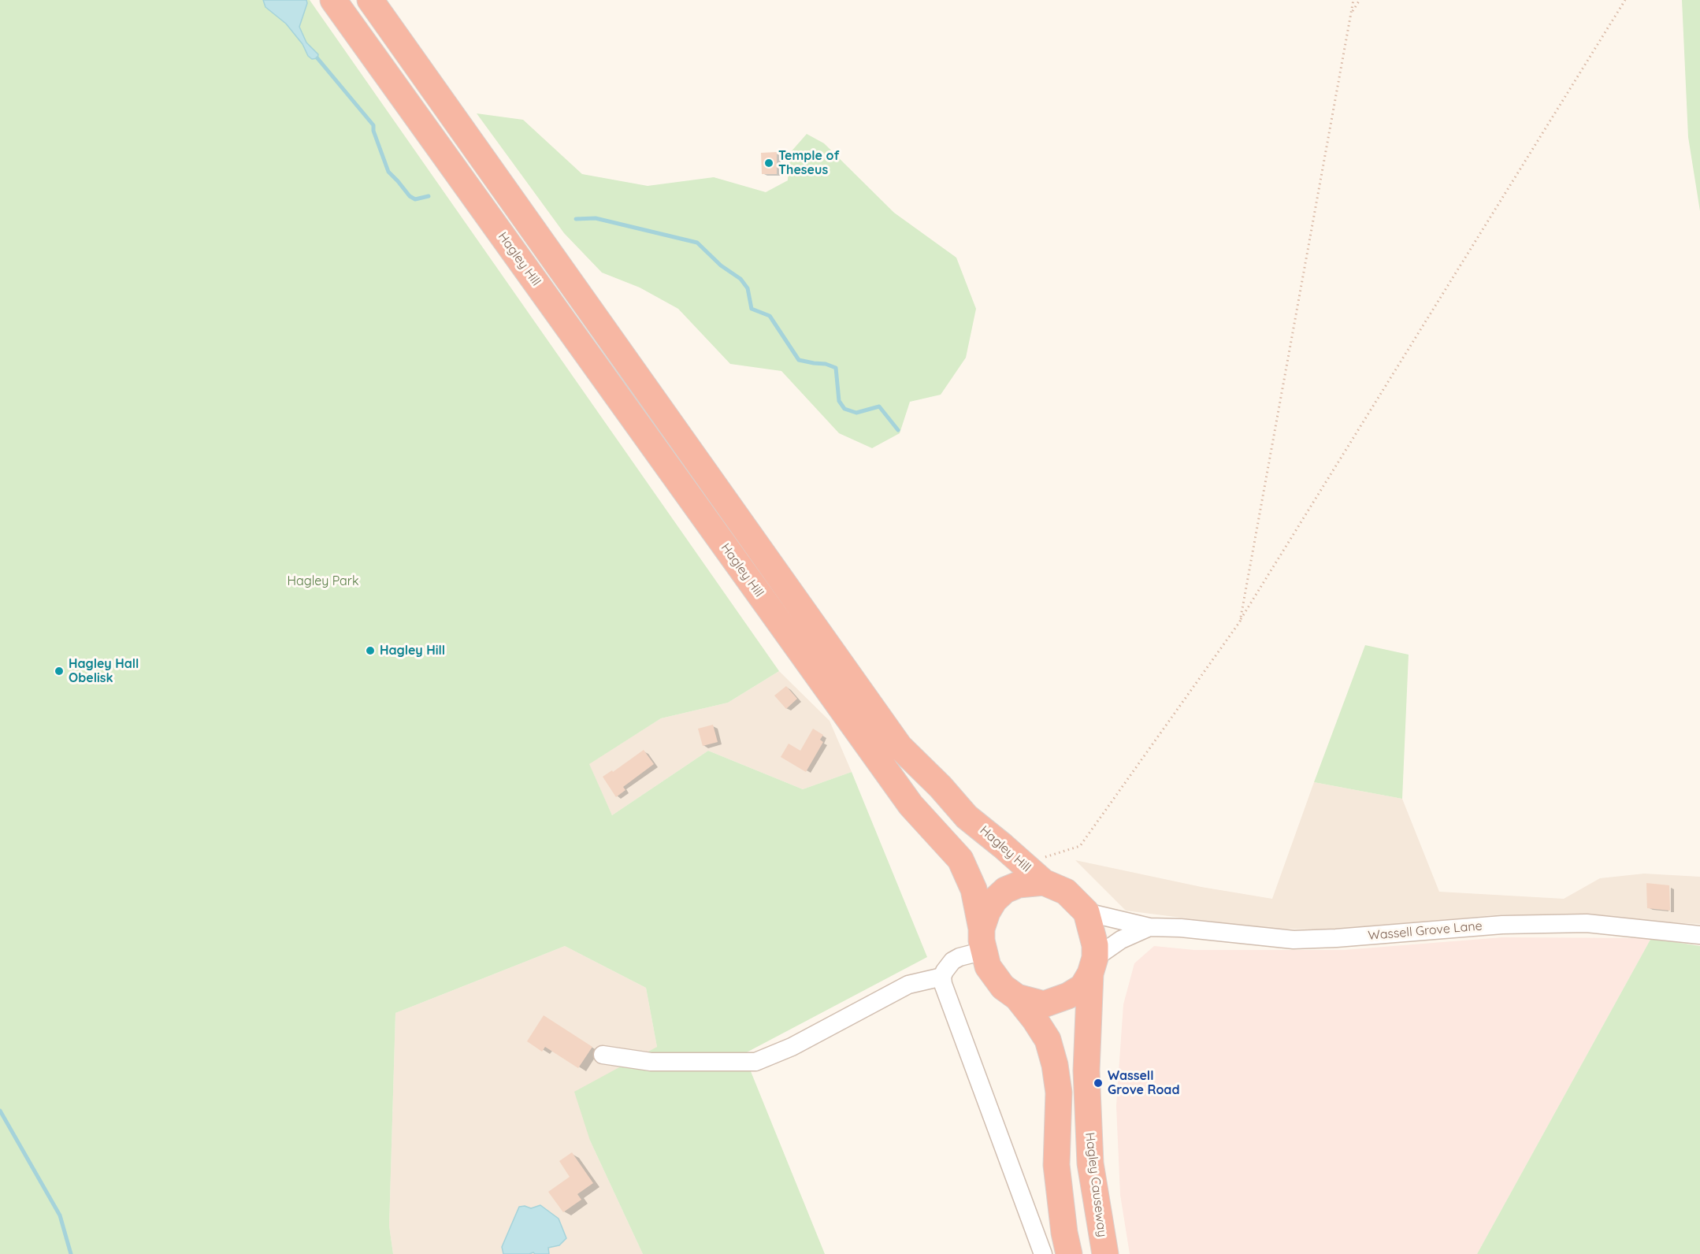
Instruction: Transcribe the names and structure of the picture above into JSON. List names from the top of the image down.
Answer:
{
  "streets": {
    "highway": ["Hagley Hill", "Hagley Causeway"],
    "street": ["Wassell Grove Lane"]
  },
  "crossings": [
    ["Hagley Hill", "Wassell Grove Lane"],
    ["Hagley Hill", "Hagley Causeway"],
    ["Wassell Grove Lane", "Hagley Causeway"]
  ],
  "parks": ["Hagley Park"],
  "places": [
    "Temple of Theseus",
    "Hagley Hill",
    "Hagley Hall Obelisk",
    "Wassell Grove Road"
  ]
}
